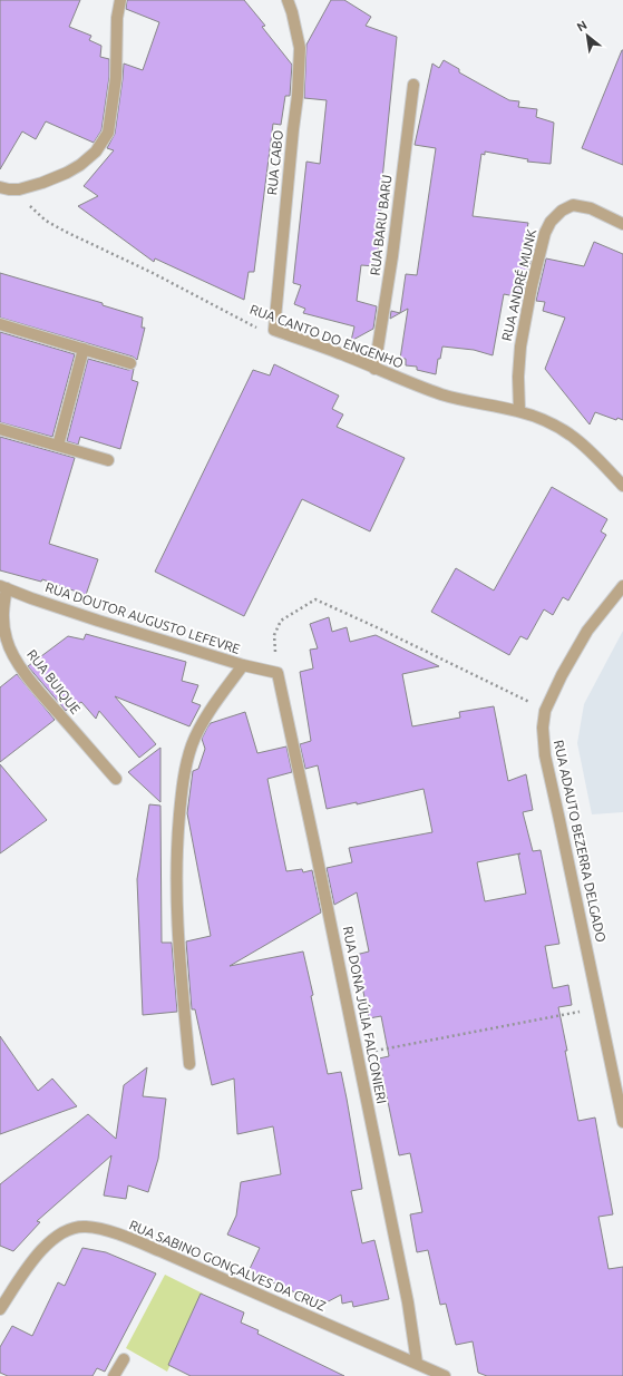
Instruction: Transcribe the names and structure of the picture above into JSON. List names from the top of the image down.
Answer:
{
  "streets": {
    "street": [
      "RUA CABO",
      "RUA BARU BARU",
      "RUA ANDRÉ MUNK",
      "RUA CANTO DO ENGENHO",
      "RUA DOUTOR AUGUSTO LEFEVRE",
      "RUA BUIQUE",
      "RUA ADAUTO BEZERRA DELGADO",
      "RUA DONA JÚLIA FALCONIERI",
      "RUA SABINO GONÇALVES DA CRUZ"
    ]
  },
  "crossings": [
    ["RUA CABO", "RUA CANTO DO ENGENHO"],
    ["RUA BARU BARU", "RUA CANTO DO ENGENHO"],
    ["RUA ANDRÉ MUNK", "RUA CANTO DO ENGENHO"],
    ["RUA DOUTOR AUGUSTO LEFEVRE", "RUA BUIQUE"],
    ["RUA DOUTOR AUGUSTO LEFEVRE", "RUA DONA JÚLIA FALCONIERI"],
    ["RUA DONA JÚLIA FALCONIERI", "RUA SABINO GONÇALVES DA CRUZ"]
  ],
  "north": "top left"
}
